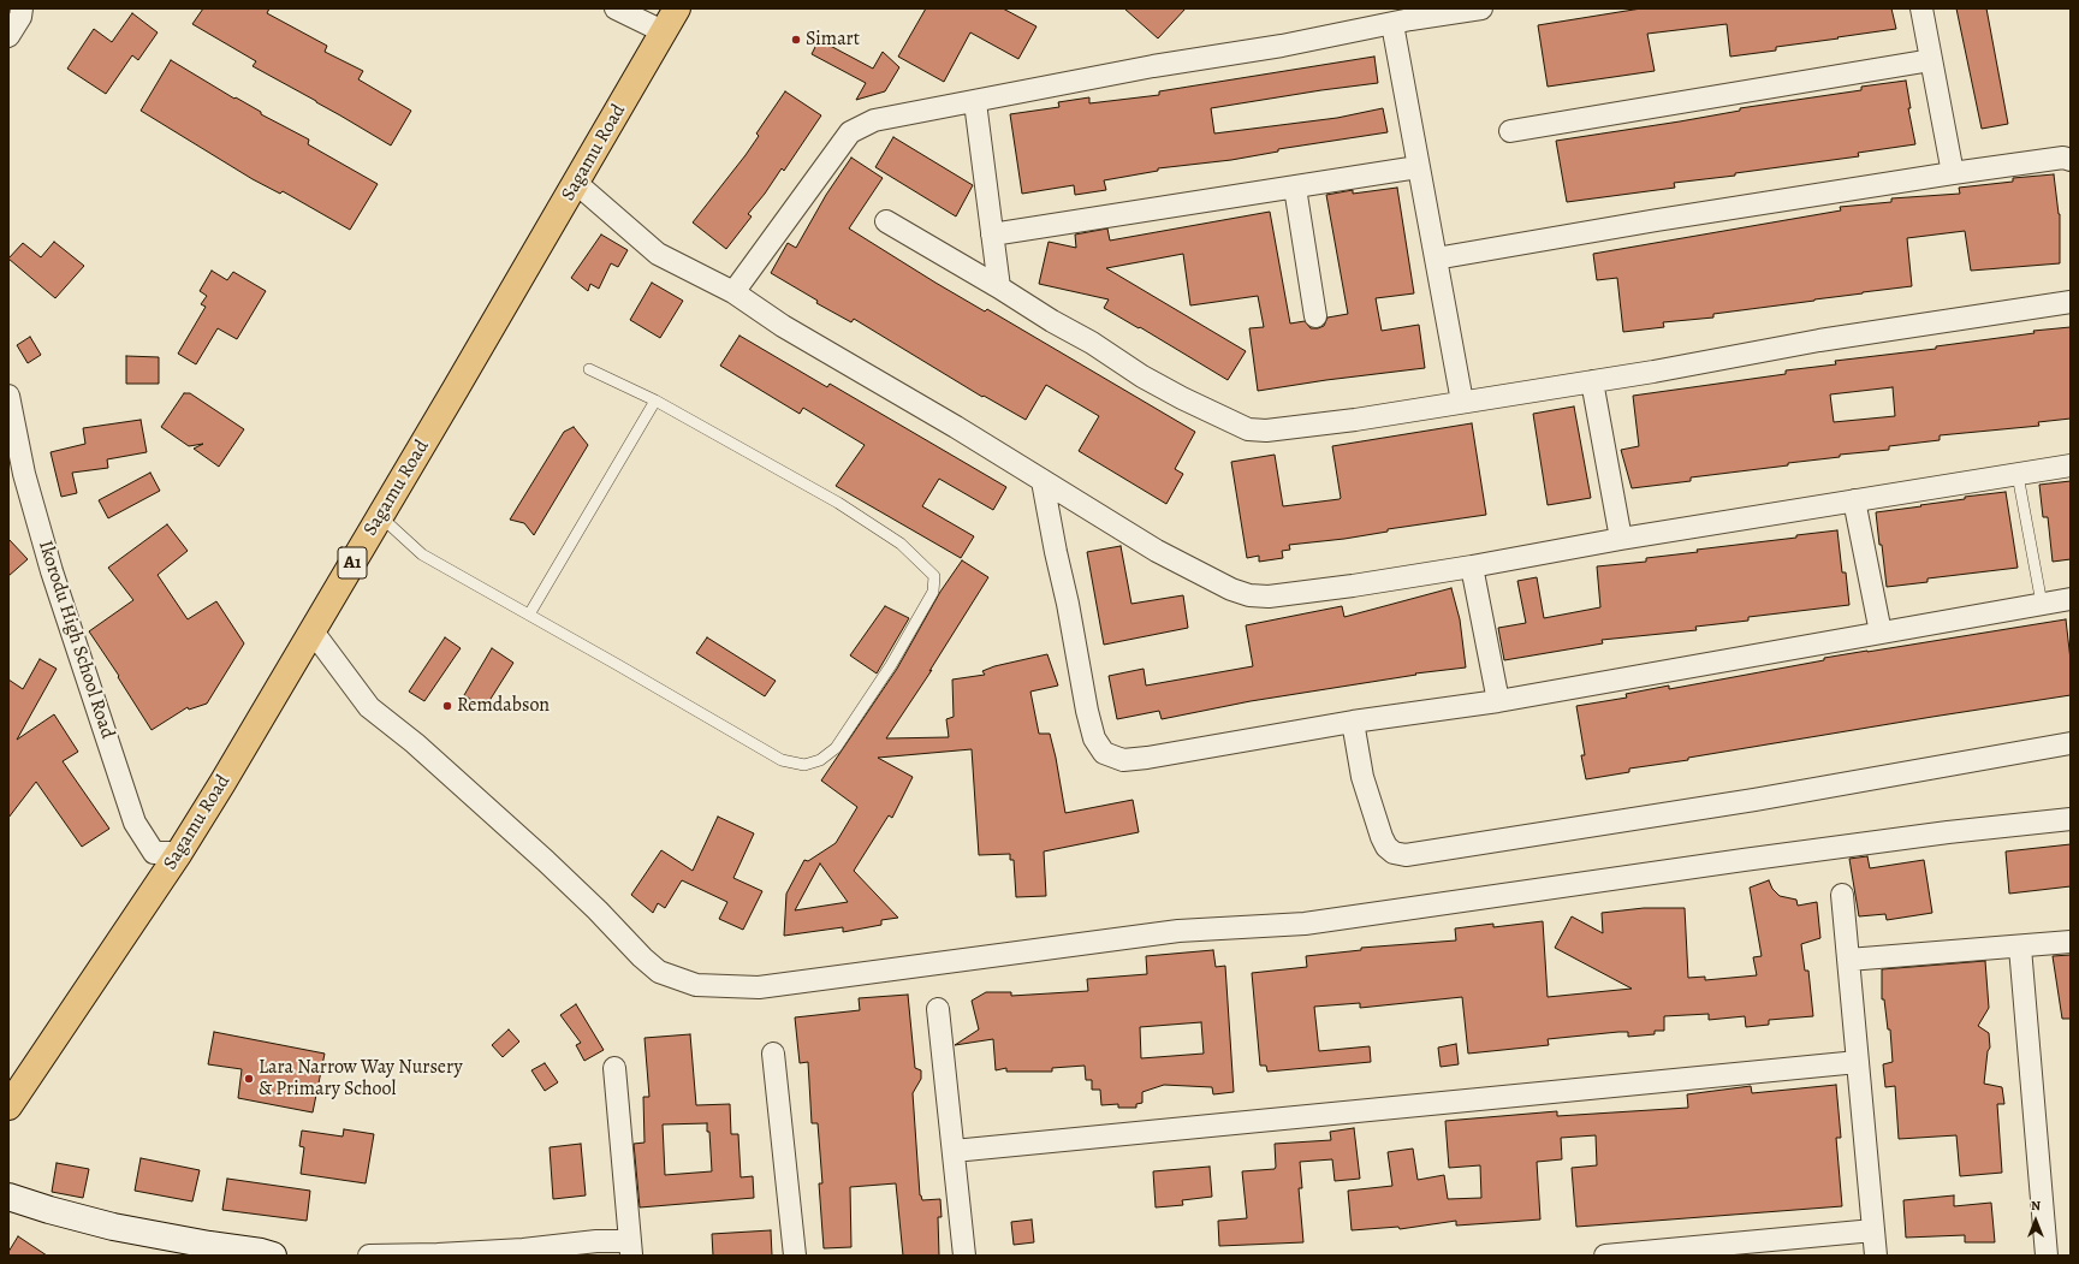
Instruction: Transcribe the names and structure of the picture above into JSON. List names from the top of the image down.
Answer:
{
  "streets": {
    "highway": ["Sagamu Road", "A1"],
    "street": ["Ikorodu High School Road"]
  },
  "crossings": [
    ["Sagamu Road", "Ikorodu High School Road"]
  ],
  "places": ["Simart", "Remdabson", "Lara Narrow Way Nursery & Primary School"],
  "north": "top"
}
